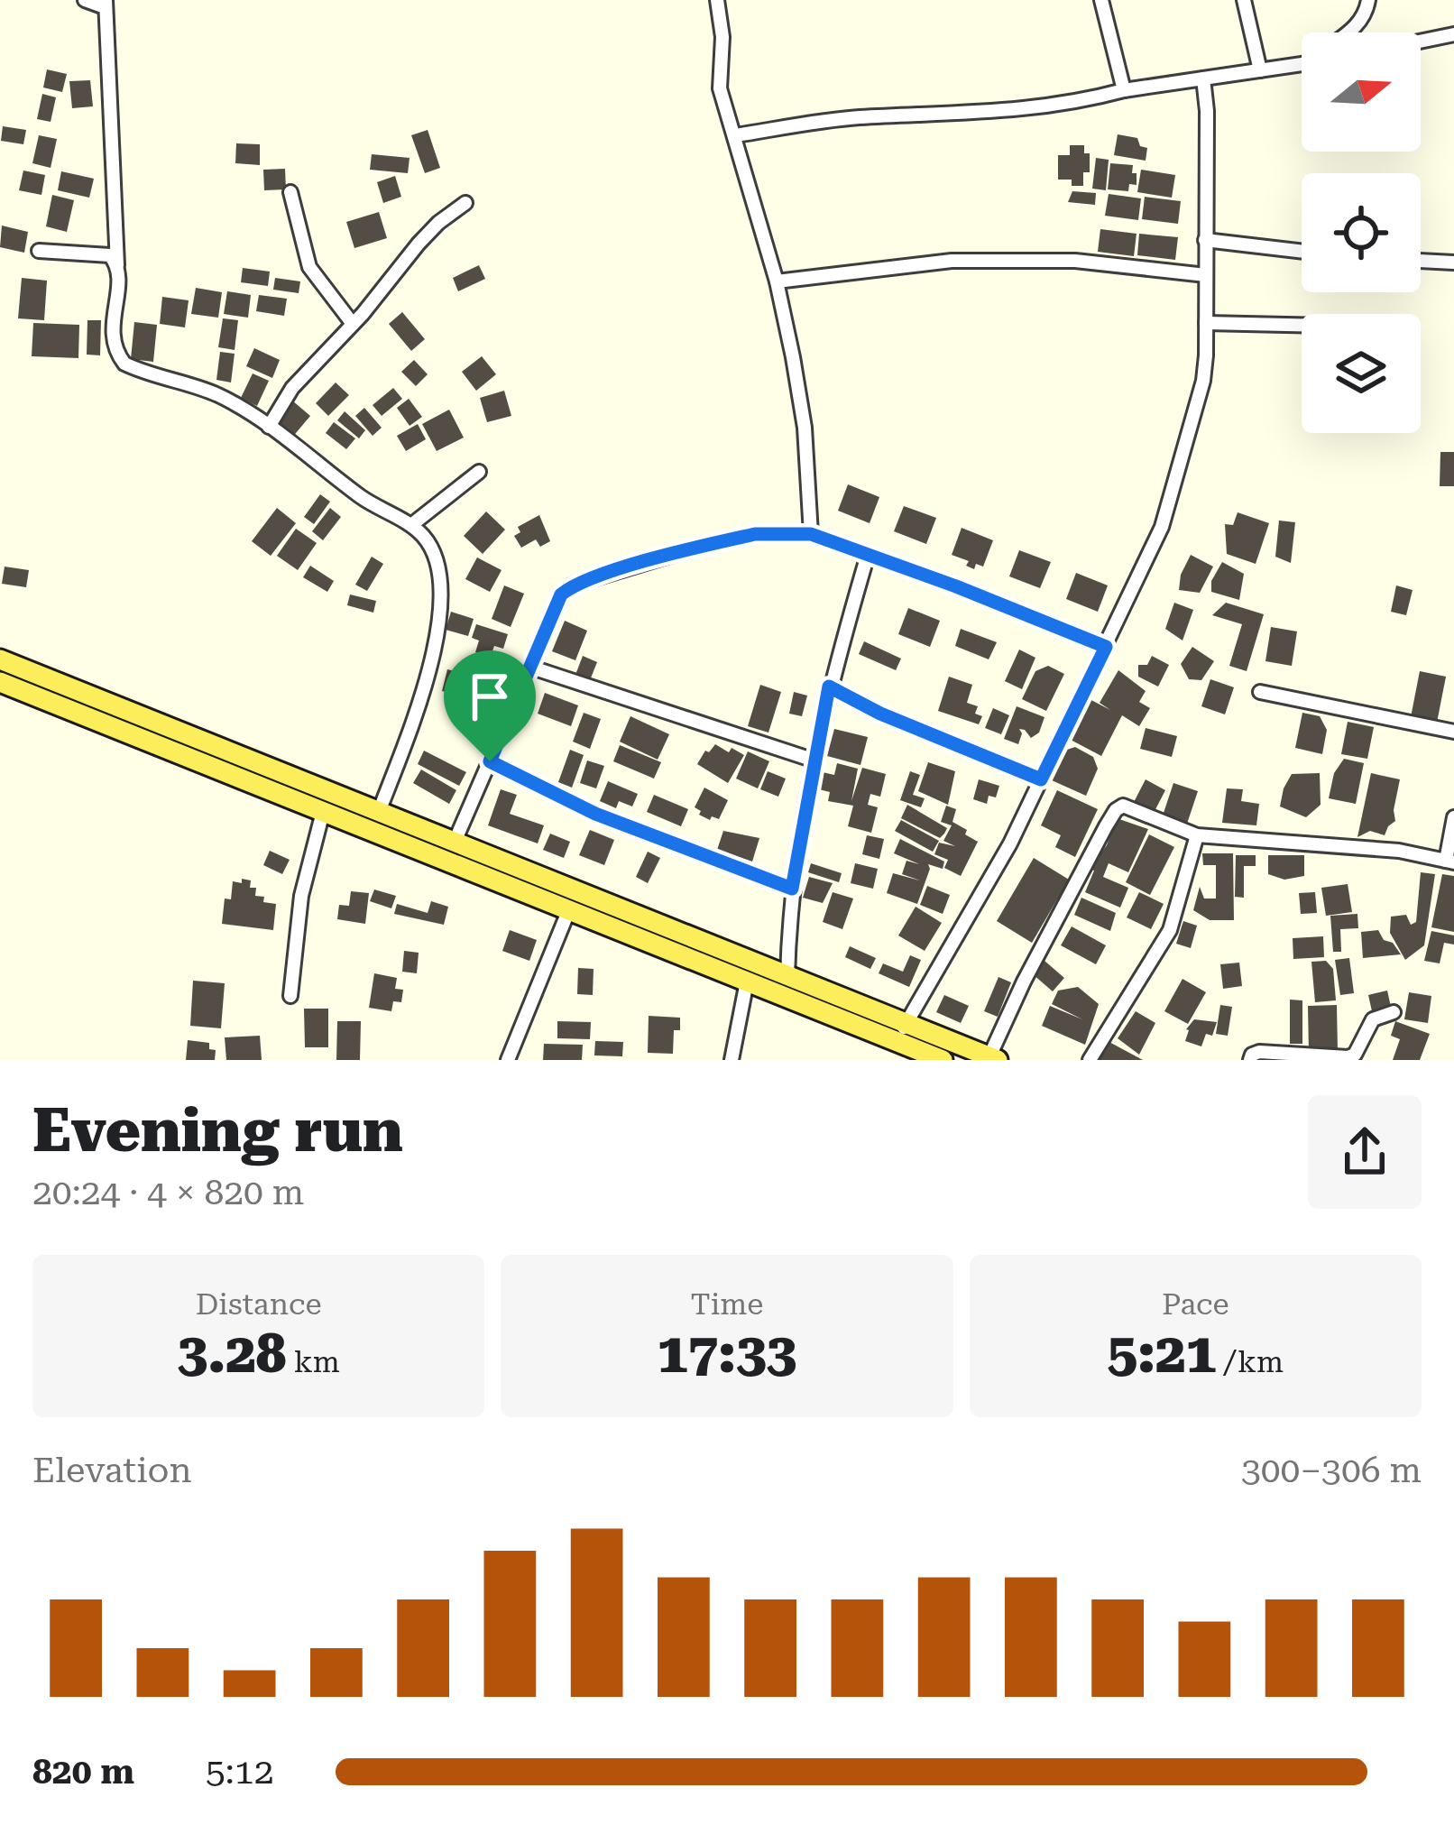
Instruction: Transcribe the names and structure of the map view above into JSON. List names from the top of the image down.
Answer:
{
  "north": "right",
  "page": {
    "heading": ["Evening run", "20:24 · 4 × 820 m"],
    "stats": [
      ["Distance", "3.28 km"],
      ["Time", "17:33"],
      ["Pace", "5:21 /km"]
    ],
    "chart": ["Elevation", "300–306 m"],
    "list": [
      {
        "name": "820 m",
        "note": "5:12"
      }
    ]
  }
}
